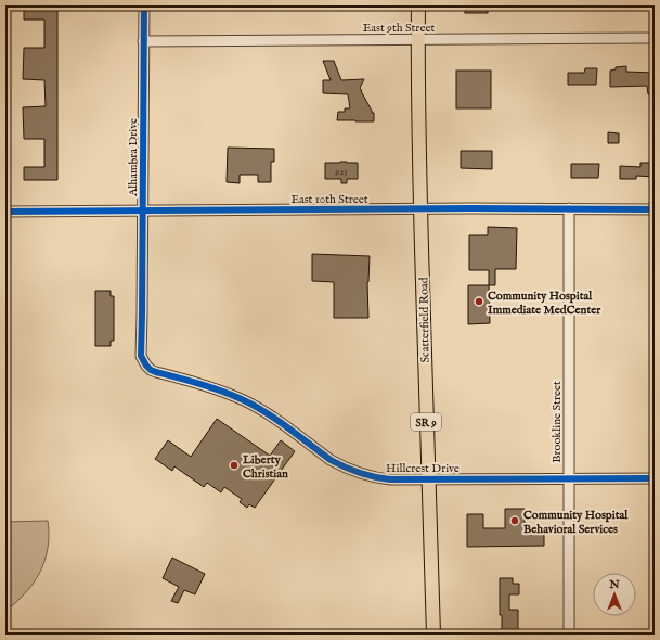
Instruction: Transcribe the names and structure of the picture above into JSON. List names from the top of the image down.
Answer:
{
  "streets": {
    "main road": ["Scatterfield Road", "SR 9"],
    "street": [
      "East 9th Street",
      "Alhambra Drive",
      "East 10th Street",
      "Brookline Street",
      "Hillcrest Drive"
    ]
  },
  "crossings": [
    ["East 9th Street", "Alhambra Drive"],
    ["East 9th Street", "Scatterfield Road"],
    ["Alhambra Drive", "East 10th Street"],
    ["Alhambra Drive", "Hillcrest Drive"],
    ["East 10th Street", "Scatterfield Road"],
    ["East 10th Street", "Brookline Street"],
    ["Scatterfield Road", "Hillcrest Drive"],
    ["Brookline Street", "Hillcrest Drive"]
  ],
  "places": ["Community Hospital Immediate MedCenter", "Liberty Christian", "Community Hospital Behavioral Services"],
  "house_numbers": ["925"],
  "north": "top"
}
